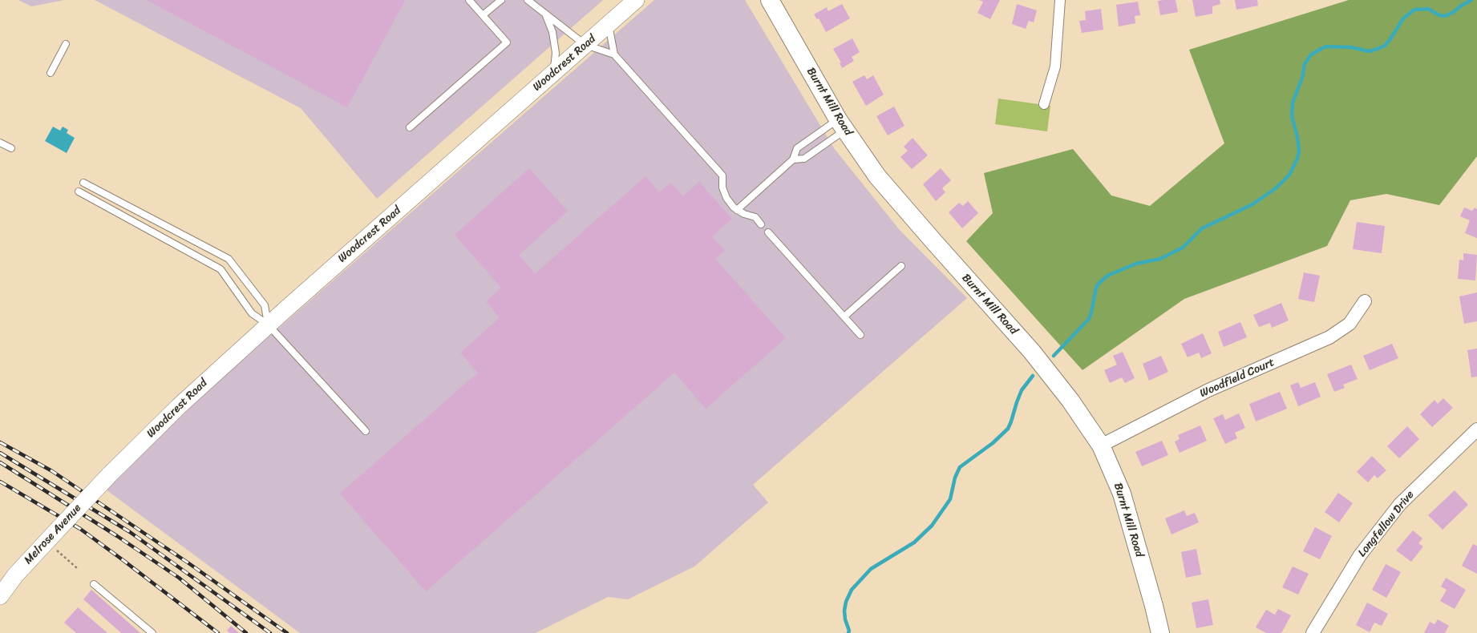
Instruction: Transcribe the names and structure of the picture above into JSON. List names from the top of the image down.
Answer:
{
  "streets": {
    "main road": ["Burnt Mill Road"],
    "street": [
      "Woodcrest Road",
      "Woodfield Court",
      "Longfellow Drive",
      "Melrose Avenue"
    ]
  },
  "crossings": [
    ["Woodcrest Road", "Melrose Avenue"],
    ["Burnt Mill Road", "Woodfield Court"]
  ]
}
